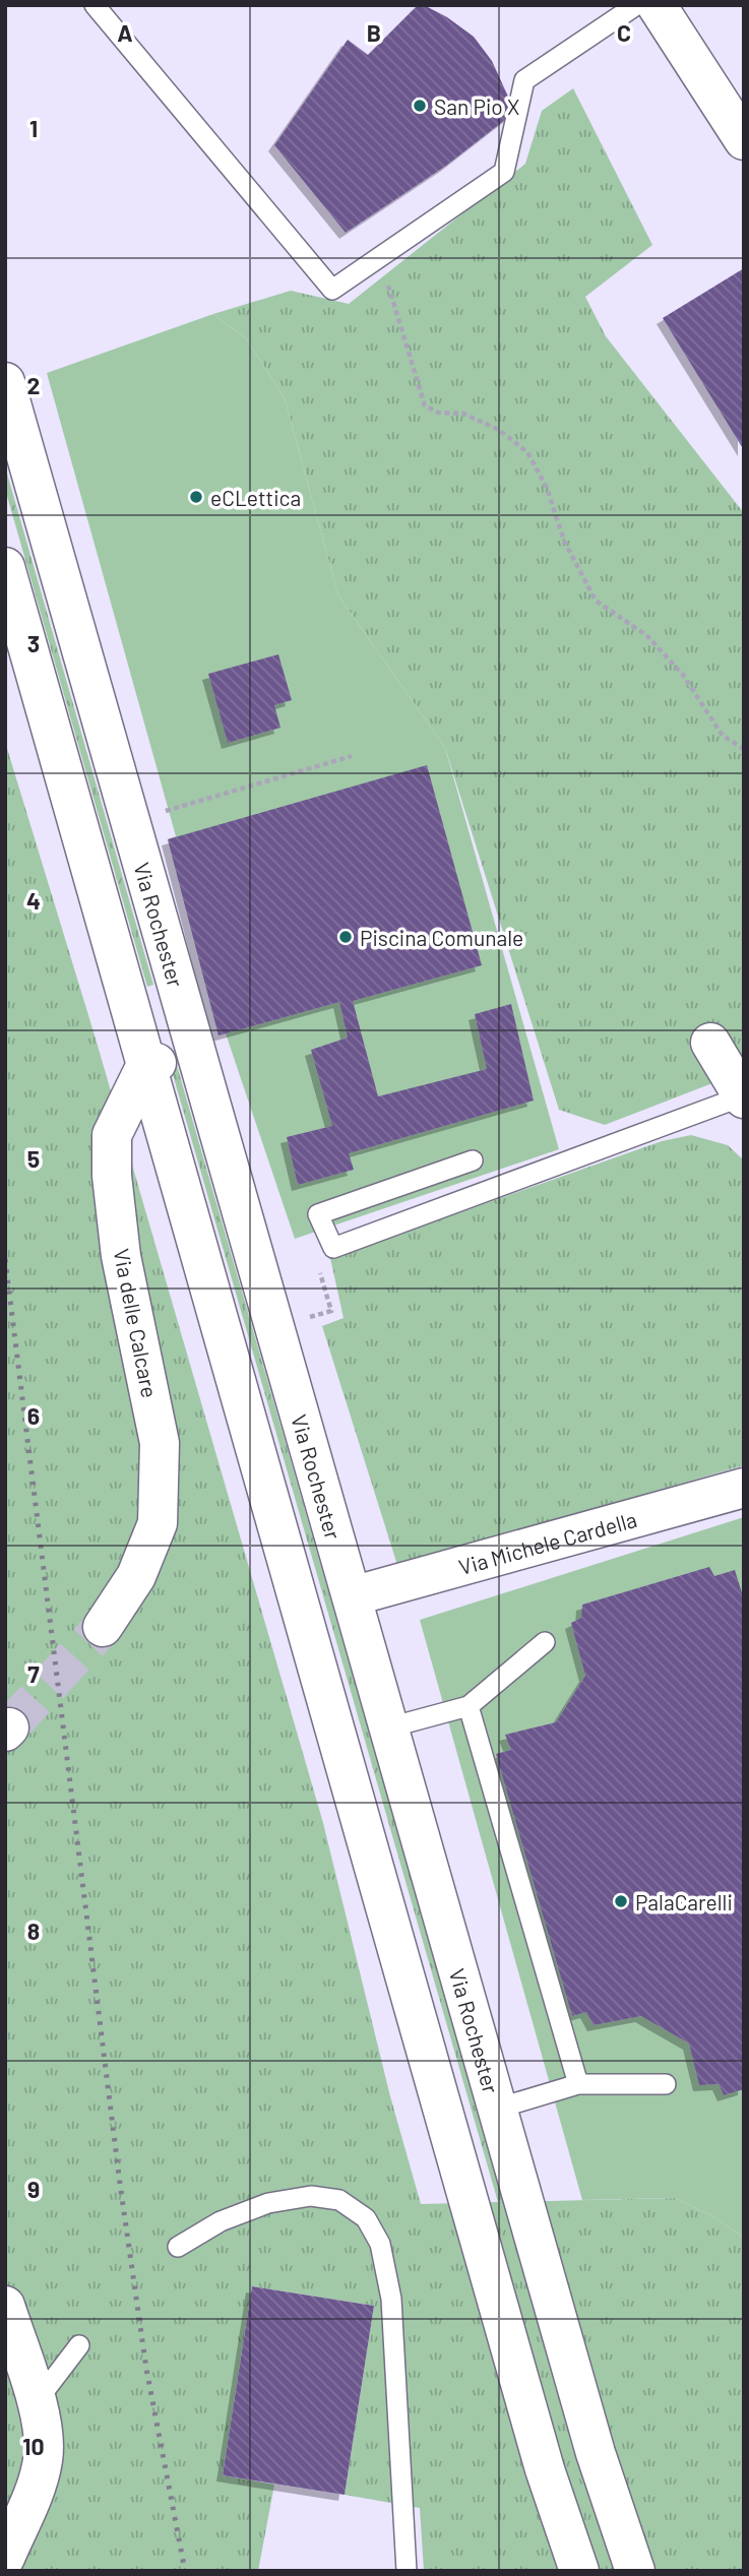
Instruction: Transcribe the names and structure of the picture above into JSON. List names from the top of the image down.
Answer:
{
  "streets": {
    "main road": ["Via Rochester", "Via delle Calcare", "Via Michele Cardella"]
  },
  "crossings": [
    ["Via Rochester", "Via Michele Cardella"]
  ],
  "places": [
    "San Pio X",
    "eCLettica",
    "Piscina Comunale",
    "PalaCarelli"
  ],
  "grid": {
    "columns": ["A", "B", "C"],
    "rows": [
      "1",
      "2",
      "3",
      "4",
      "5",
      "6",
      "7",
      "8",
      "9",
      "10"
    ]
  }
}
